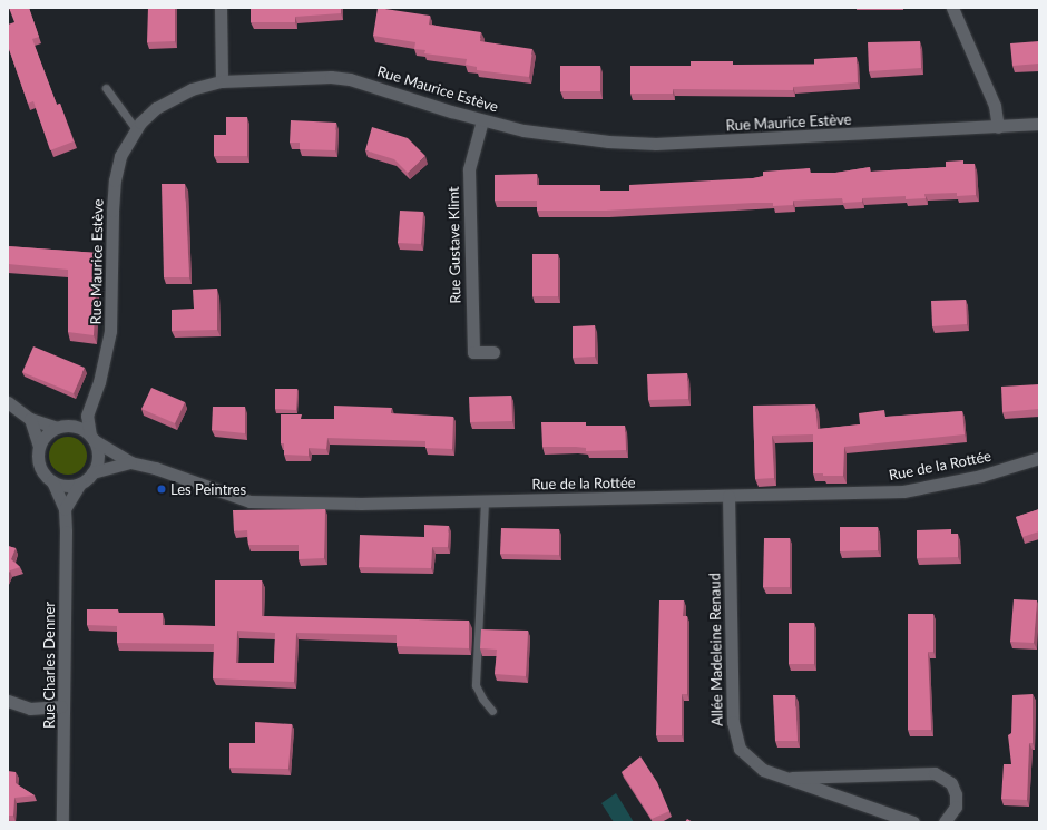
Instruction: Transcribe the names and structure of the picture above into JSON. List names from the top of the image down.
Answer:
{
  "streets": {
    "street": [
      "Rue Maurice Estève",
      "Rue Gustave Klimt",
      "Rue de la Rottée",
      "Allée Madeleine Renaud",
      "Rue Charles Denner"
    ]
  },
  "crossings": [
    ["Rue Maurice Estève", "Rue Gustave Klimt"],
    ["Rue Maurice Estève", "Rue de la Rottée"],
    ["Rue Maurice Estève", "Rue Charles Denner"],
    ["Rue de la Rottée", "Allée Madeleine Renaud"],
    ["Rue de la Rottée", "Rue Charles Denner"]
  ],
  "places": ["Les Peintres"]
}
